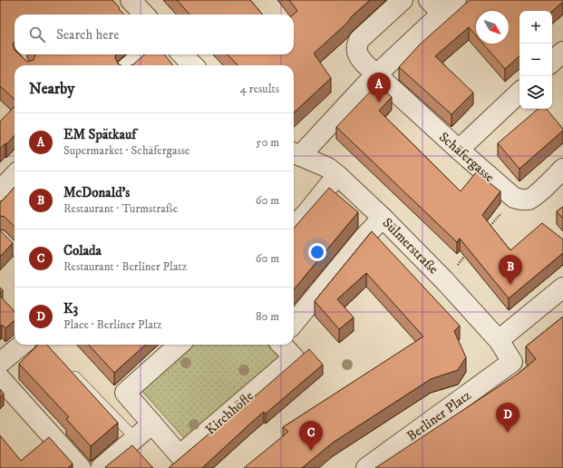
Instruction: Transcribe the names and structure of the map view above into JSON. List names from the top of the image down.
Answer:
{
  "streets": {
    "street": [
      "Schäfergasse",
      "Sülmerstraße",
      "Kirchhöfle",
      "Berliner Platz"
    ]
  },
  "crossings": [
    ["Sülmerstraße", "Berliner Platz"]
  ],
  "north": "bottom right",
  "page": {
    "map_buttons": ["+", "−"],
    "search": "Search here",
    "heading": ["Nearby", "4 results"],
    "pins": [
      "A",
      "B",
      "D",
      "C"
    ],
    "list": [
      {
        "mark": "A",
        "name": "EM Spätkauf",
        "note": "Supermarket · Schäfergasse",
        "value": "50 m"
      },
      {
        "mark": "B",
        "name": "McDonald's",
        "note": "Restaurant · Turmstraße",
        "value": "60 m"
      },
      {
        "mark": "C",
        "name": "Colada",
        "note": "Restaurant · Berliner Platz",
        "value": "60 m"
      },
      {
        "mark": "D",
        "name": "K3",
        "note": "Place · Berliner Platz",
        "value": "80 m"
      }
    ]
  }
}
